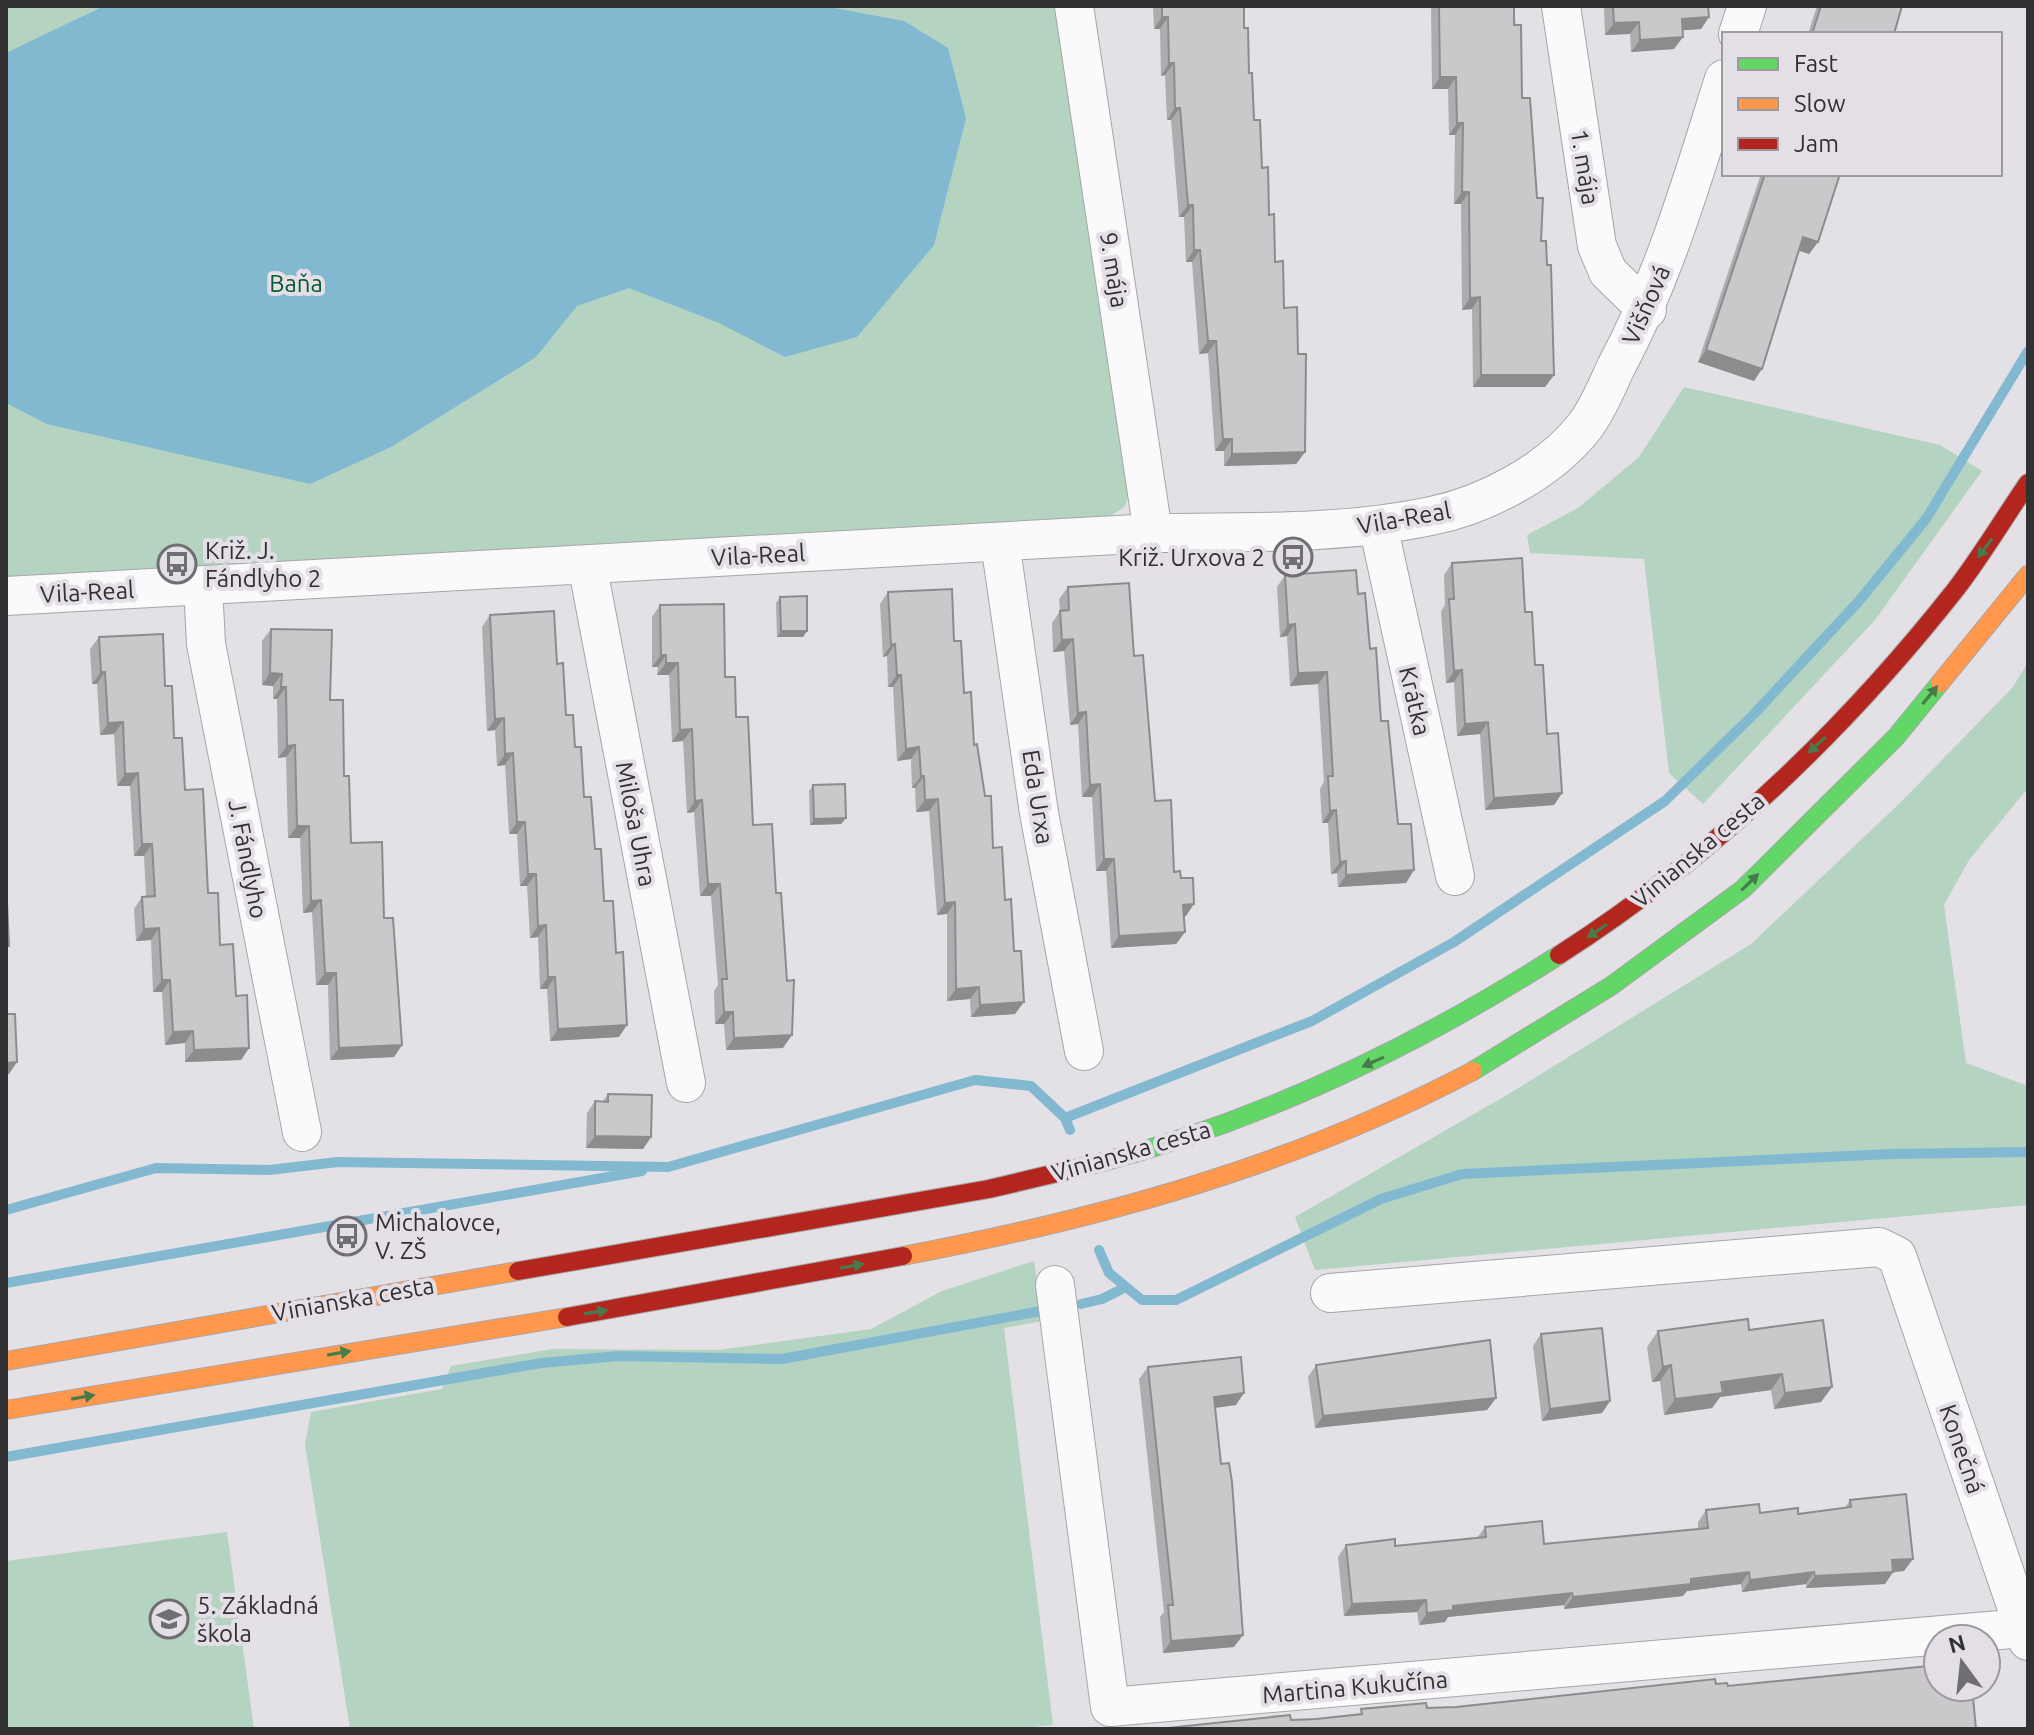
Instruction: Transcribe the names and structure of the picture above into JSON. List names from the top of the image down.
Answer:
{
  "streets": {
    "main road": ["Vinianska cesta"],
    "street": [
      "1. mája",
      "9. mája",
      "Višňová",
      "Vila-Real",
      "Krátka",
      "Eda Urxa",
      "Miloša Uhra",
      "J. Fándlyho",
      "Konečná",
      "Martina Kukučína"
    ]
  },
  "crossings": [
    ["1. mája", "Višňová"],
    ["9. mája", "Vila-Real"],
    ["Višňová", "Vila-Real"],
    ["Vila-Real", "Krátka"],
    ["Vila-Real", "Eda Urxa"],
    ["Vila-Real", "Miloša Uhra"],
    ["Vila-Real", "J. Fándlyho"],
    ["Konečná", "Martina Kukučína"]
  ],
  "parks": ["Baňa"],
  "places": {
    "bus stop": ["Križ. Urxova 2", "Križ. J. Fándlyho 2", "Michalovce, V. ZŠ"],
    "school or university": ["5. Základná škola"]
  },
  "legend": ["Fast", "Slow", "Jam"],
  "north": "top"
}
